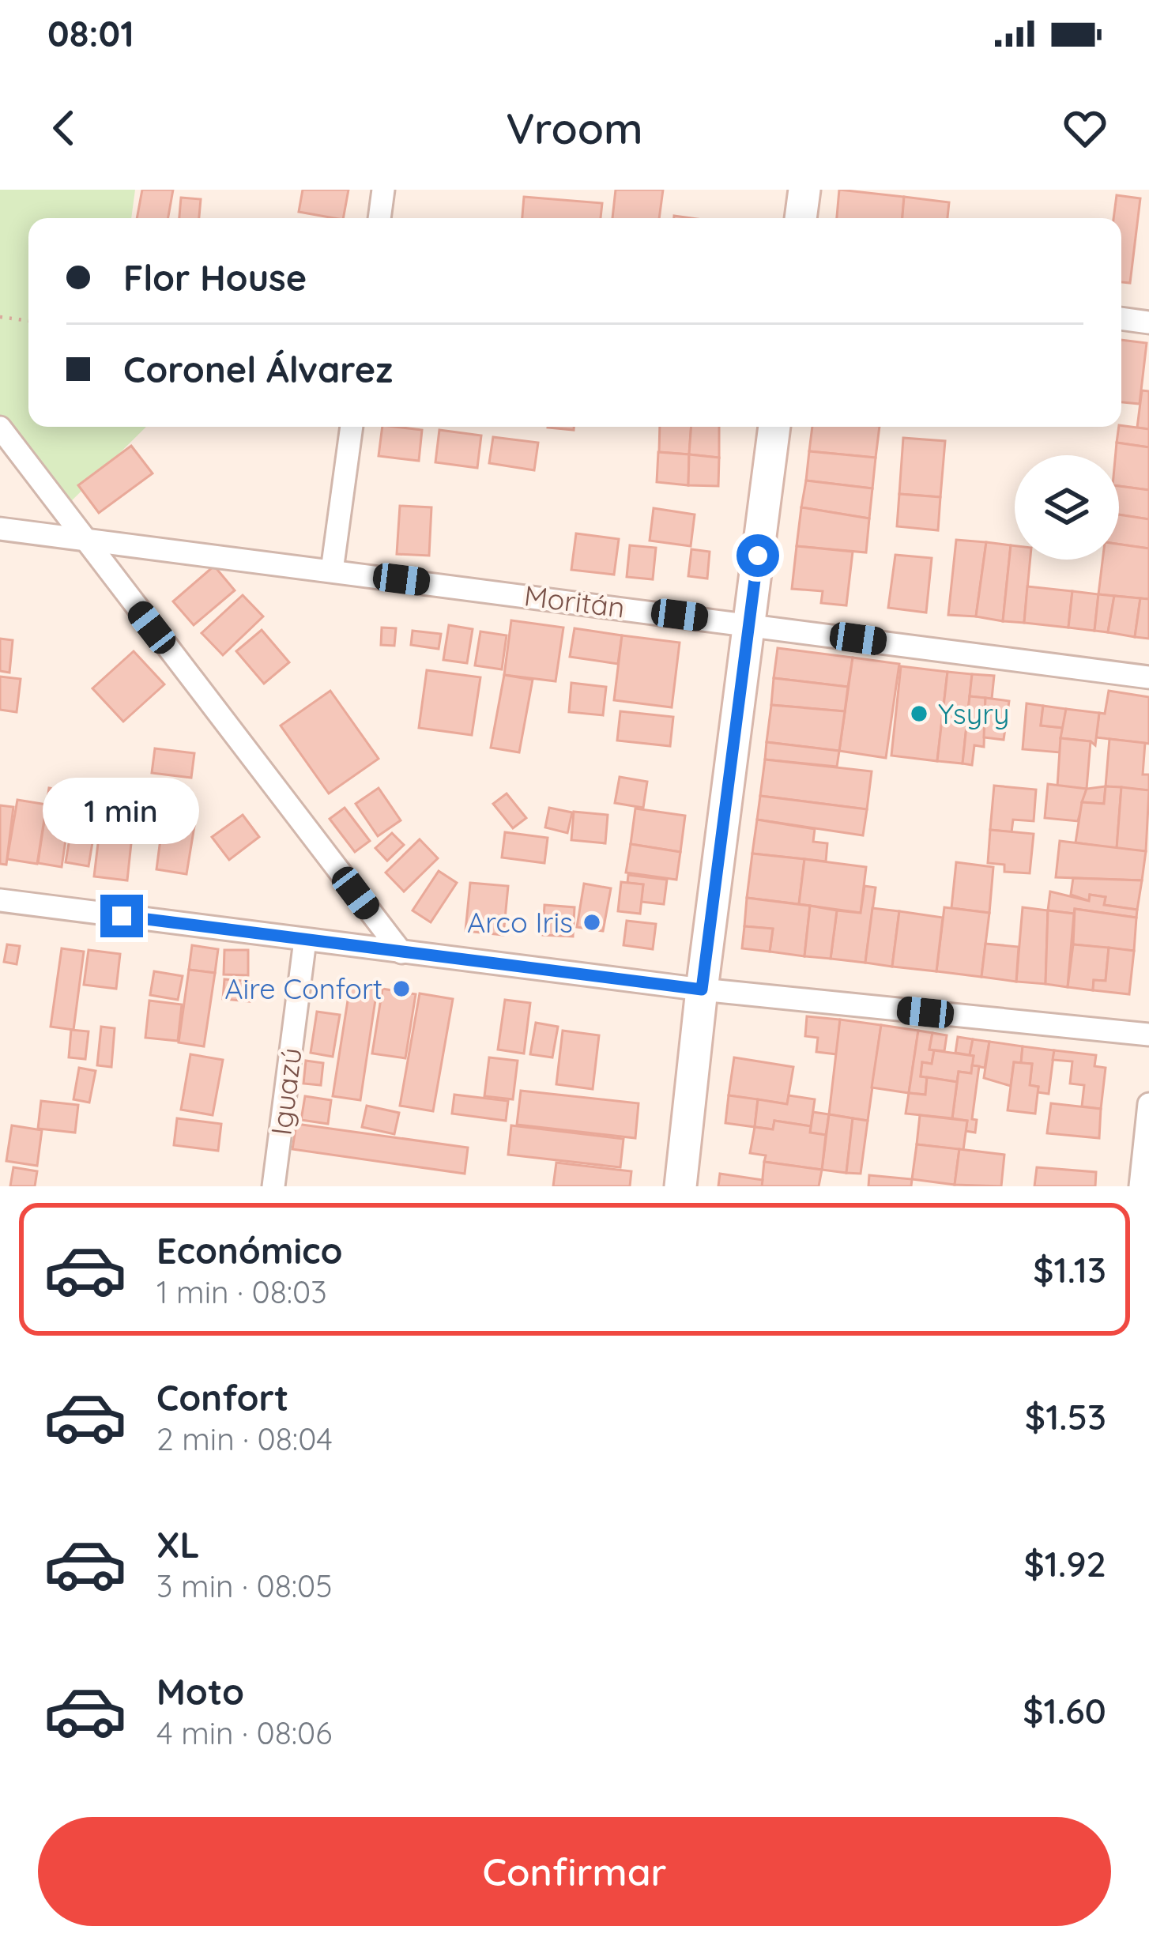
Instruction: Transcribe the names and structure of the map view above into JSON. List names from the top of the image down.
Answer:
{
  "streets": {
    "street": ["Moritán", "Iguazú"]
  },
  "places": ["Ysyry", "Arco Iris", "Aire Confort"],
  "page": {
    "status": "08:01",
    "header": "Vroom",
    "banner": ["Flor House", "Coronel Álvarez"],
    "bubble": "1 min",
    "list": [
      {
        "name": "Económico",
        "note": "1 min · 08:03",
        "value": "$1.13"
      },
      {
        "name": "Confort",
        "note": "2 min · 08:04",
        "value": "$1.53"
      },
      {
        "name": "XL",
        "note": "3 min · 08:05",
        "value": "$1.92"
      },
      {
        "name": "Moto",
        "note": "4 min · 08:06",
        "value": "$1.60"
      }
    ],
    "buttons": "Confirmar"
  }
}
